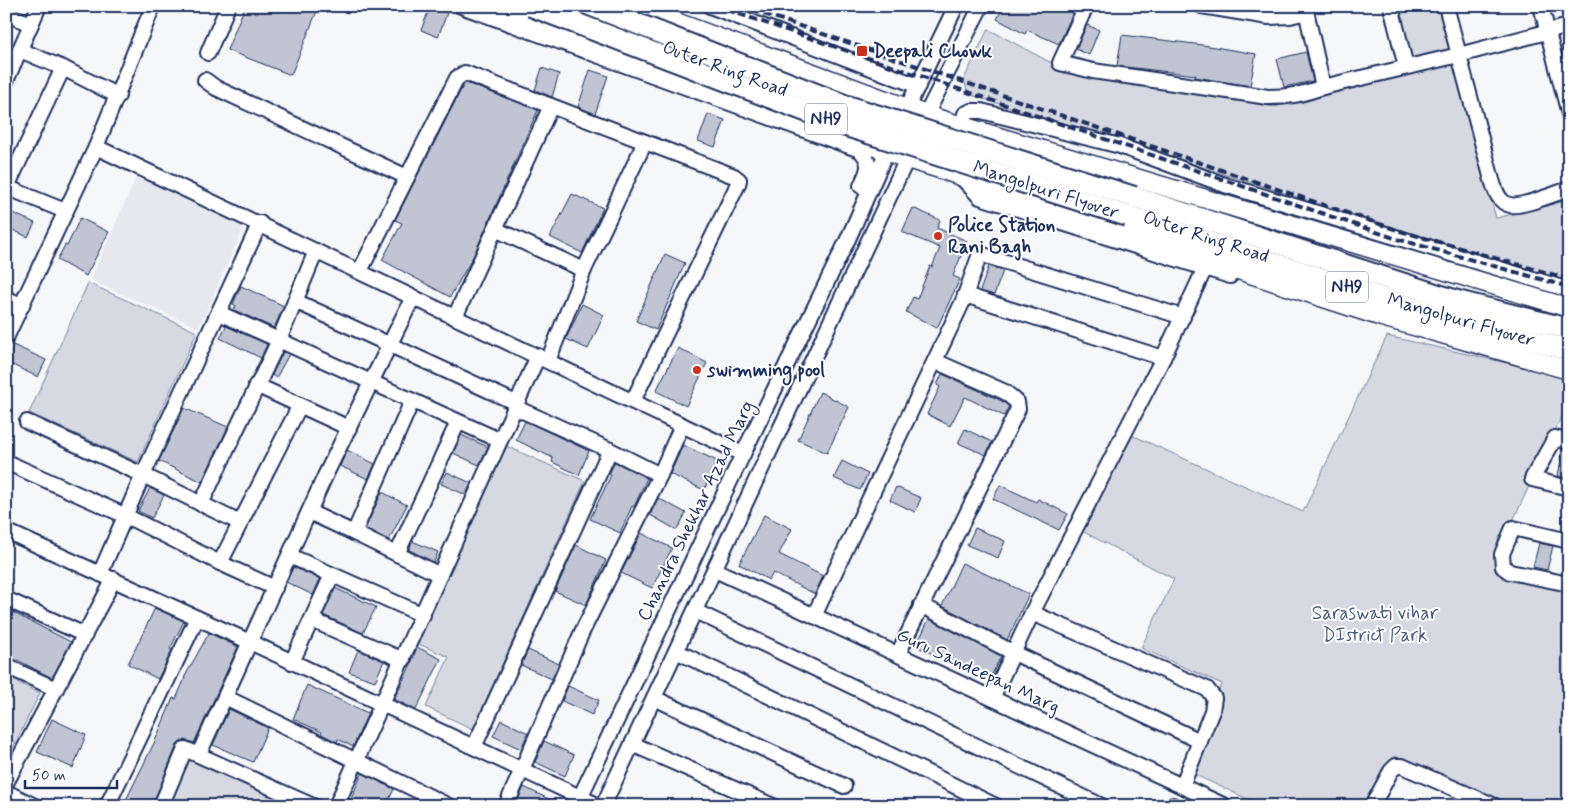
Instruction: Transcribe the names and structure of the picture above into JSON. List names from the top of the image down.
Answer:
{
  "streets": {
    "highway": ["NH9", "Mangolpuri Flyover"],
    "main road": ["Outer Ring Road"],
    "street": ["Chandra Shekhar Azad Marg", "Guru Sandeepan Marg"]
  },
  "crossings": [
    ["Outer Ring Road", "Chandra Shekhar Azad Marg"]
  ],
  "parks": ["Saraswati vihar DIstrict Park"],
  "places": {
    "transit": ["Deepali Chowk"],
    "other": ["Police Station Rani Bagh", "swimming pool"]
  },
  "scale_bar": "50 m"
}
